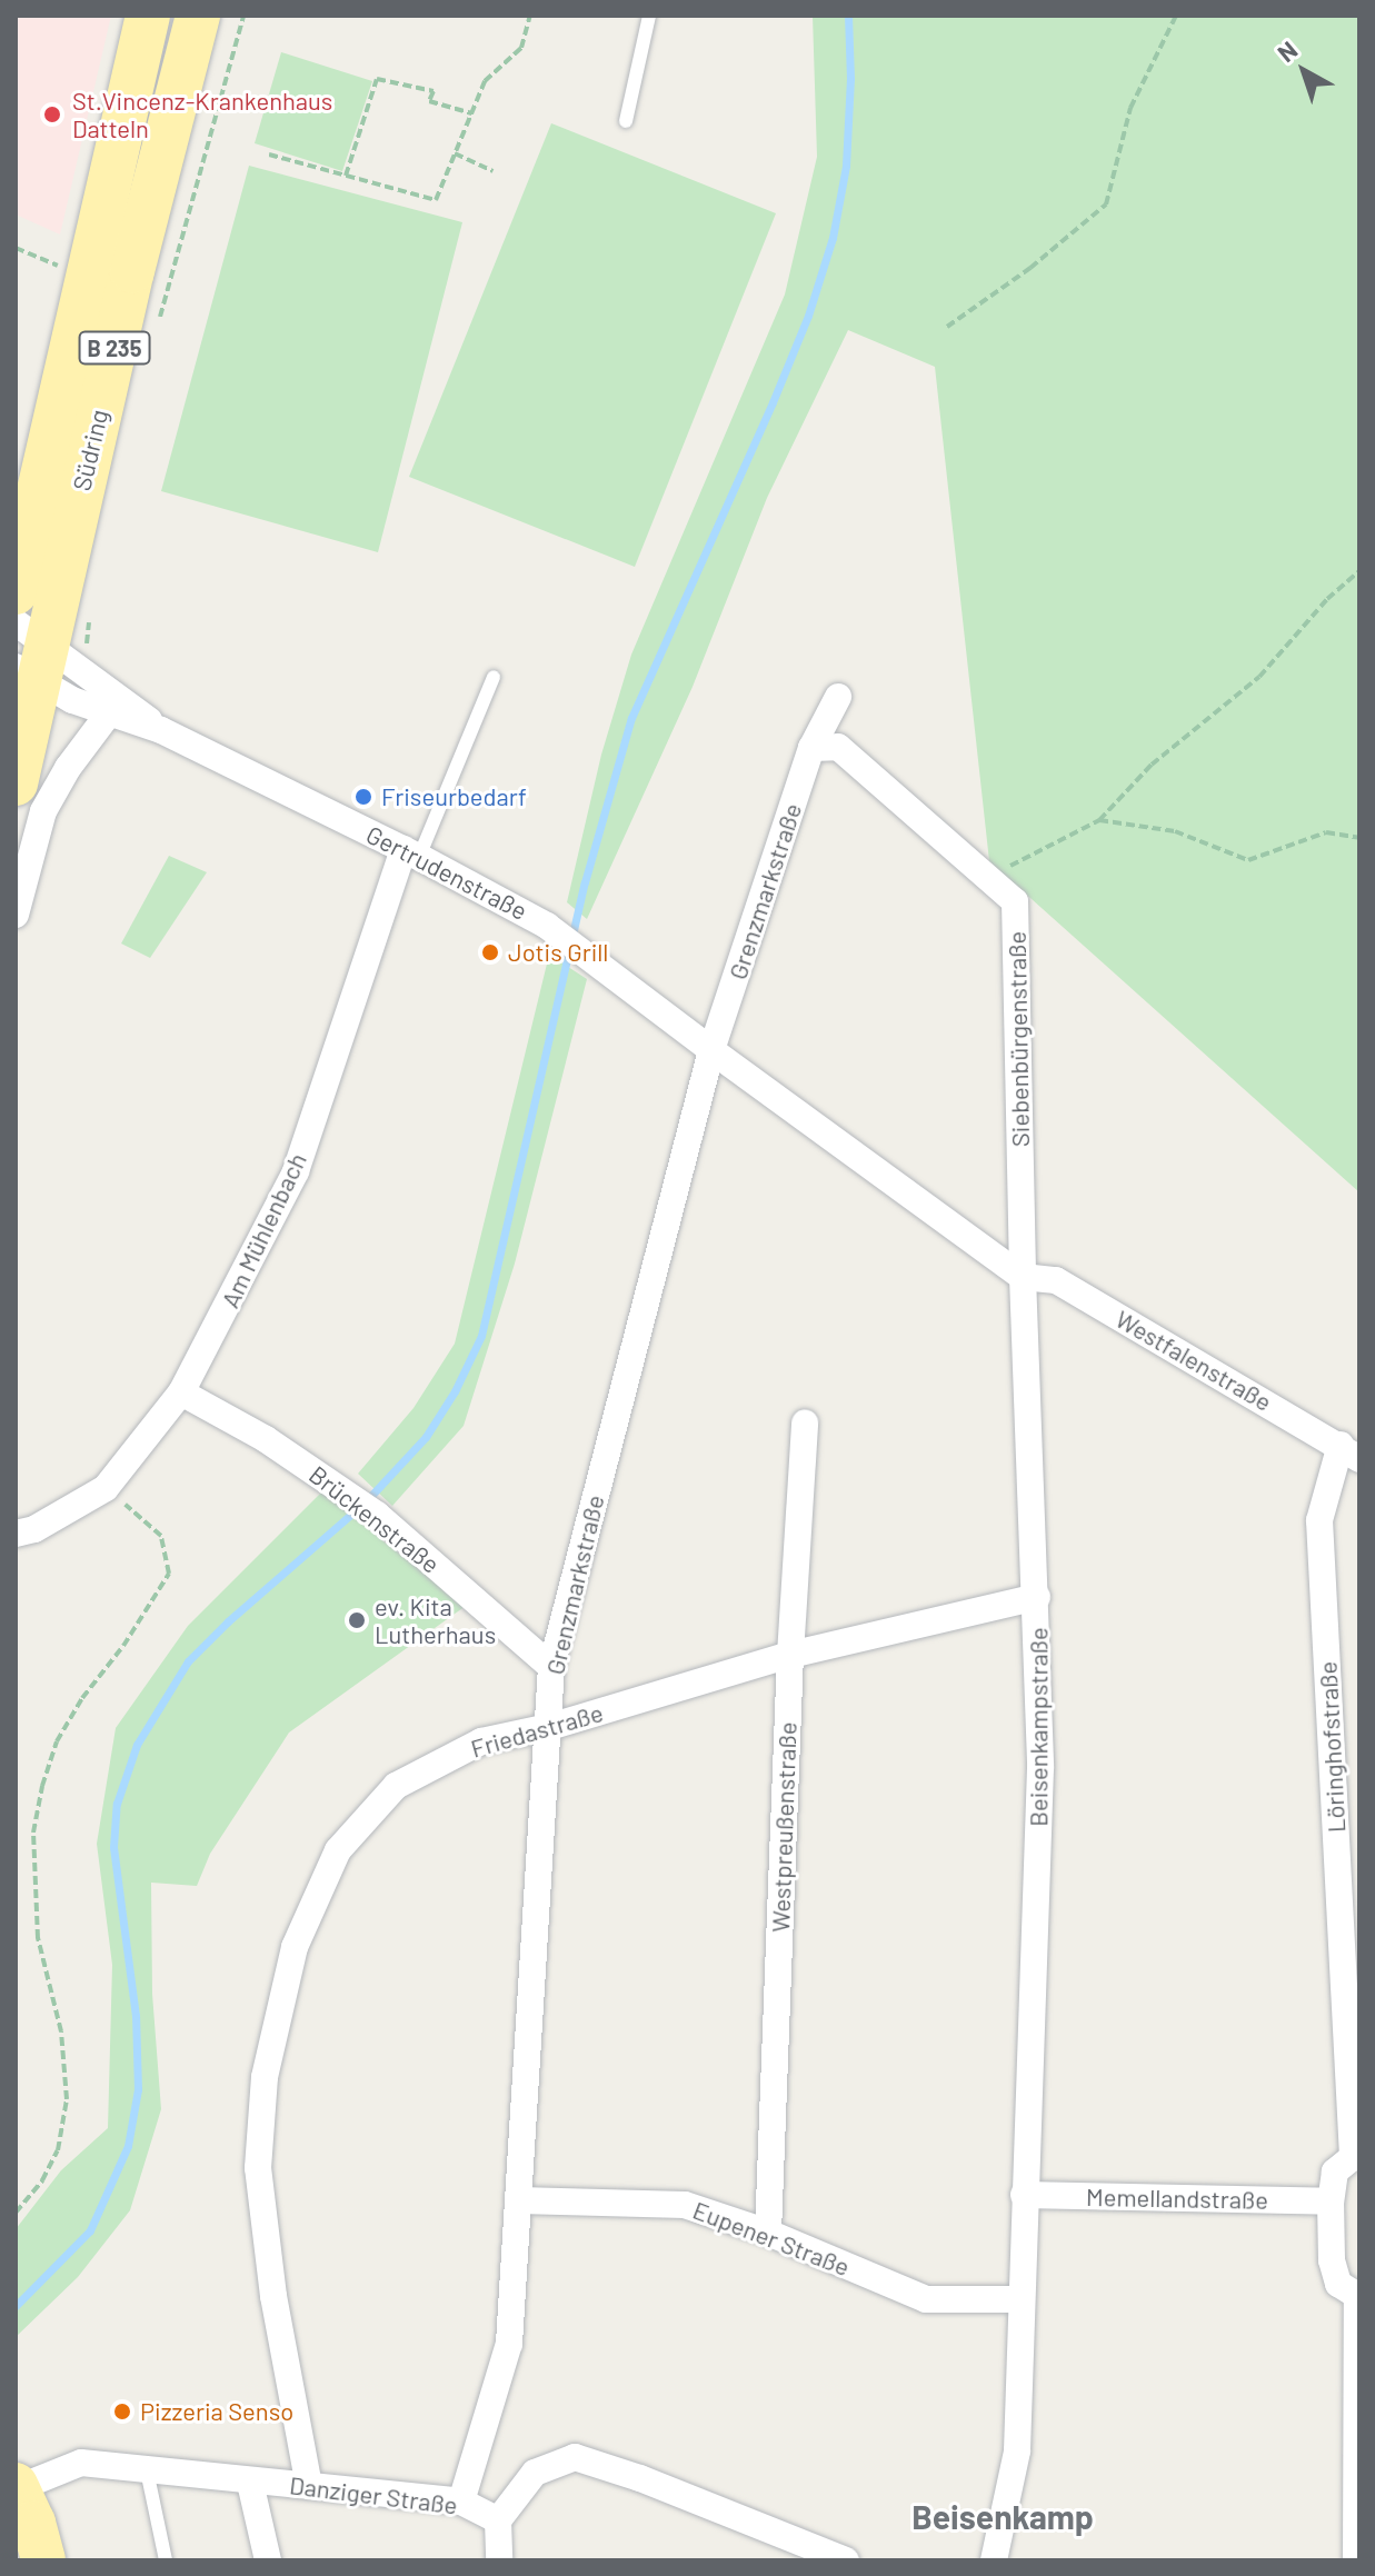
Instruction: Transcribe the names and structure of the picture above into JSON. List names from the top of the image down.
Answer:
{
  "streets": {
    "main road": ["B 235", "Südring"],
    "street": [
      "Gertrudenstraße",
      "Grenzmarkstraße",
      "Siebenbürgenstraße",
      "Am Mühlenbach",
      "Westfalenstraße",
      "Brückenstraße",
      "Beisenkampstraße",
      "Friedastraße",
      "Löringhofstraße",
      "Westpreußenstraße",
      "Memellandstraße",
      "Eupener Straße",
      "Danziger Straße"
    ]
  },
  "crossings": [
    ["Südring", "Gertrudenstraße"],
    ["Gertrudenstraße", "Grenzmarkstraße"],
    ["Gertrudenstraße", "Am Mühlenbach"],
    ["Grenzmarkstraße", "Siebenbürgenstraße"],
    ["Grenzmarkstraße", "Brückenstraße"],
    ["Grenzmarkstraße", "Friedastraße"],
    ["Grenzmarkstraße", "Eupener Straße"],
    ["Grenzmarkstraße", "Danziger Straße"],
    ["Siebenbürgenstraße", "Westfalenstraße"],
    ["Siebenbürgenstraße", "Beisenkampstraße"],
    ["Am Mühlenbach", "Brückenstraße"],
    ["Westfalenstraße", "Beisenkampstraße"],
    ["Westfalenstraße", "Löringhofstraße"],
    ["Beisenkampstraße", "Friedastraße"],
    ["Beisenkampstraße", "Memellandstraße"],
    ["Beisenkampstraße", "Eupener Straße"],
    ["Friedastraße", "Westpreußenstraße"],
    ["Friedastraße", "Danziger Straße"],
    ["Löringhofstraße", "Memellandstraße"],
    ["Westpreußenstraße", "Eupener Straße"]
  ],
  "districts": ["Beisenkamp"],
  "places": [
    "St.Vincenz-Krankenhaus Datteln",
    "Friseurbedarf",
    "Jotis Grill",
    "ev. Kita Lutherhaus",
    "Pizzeria Senso"
  ],
  "north": "top left"
}
